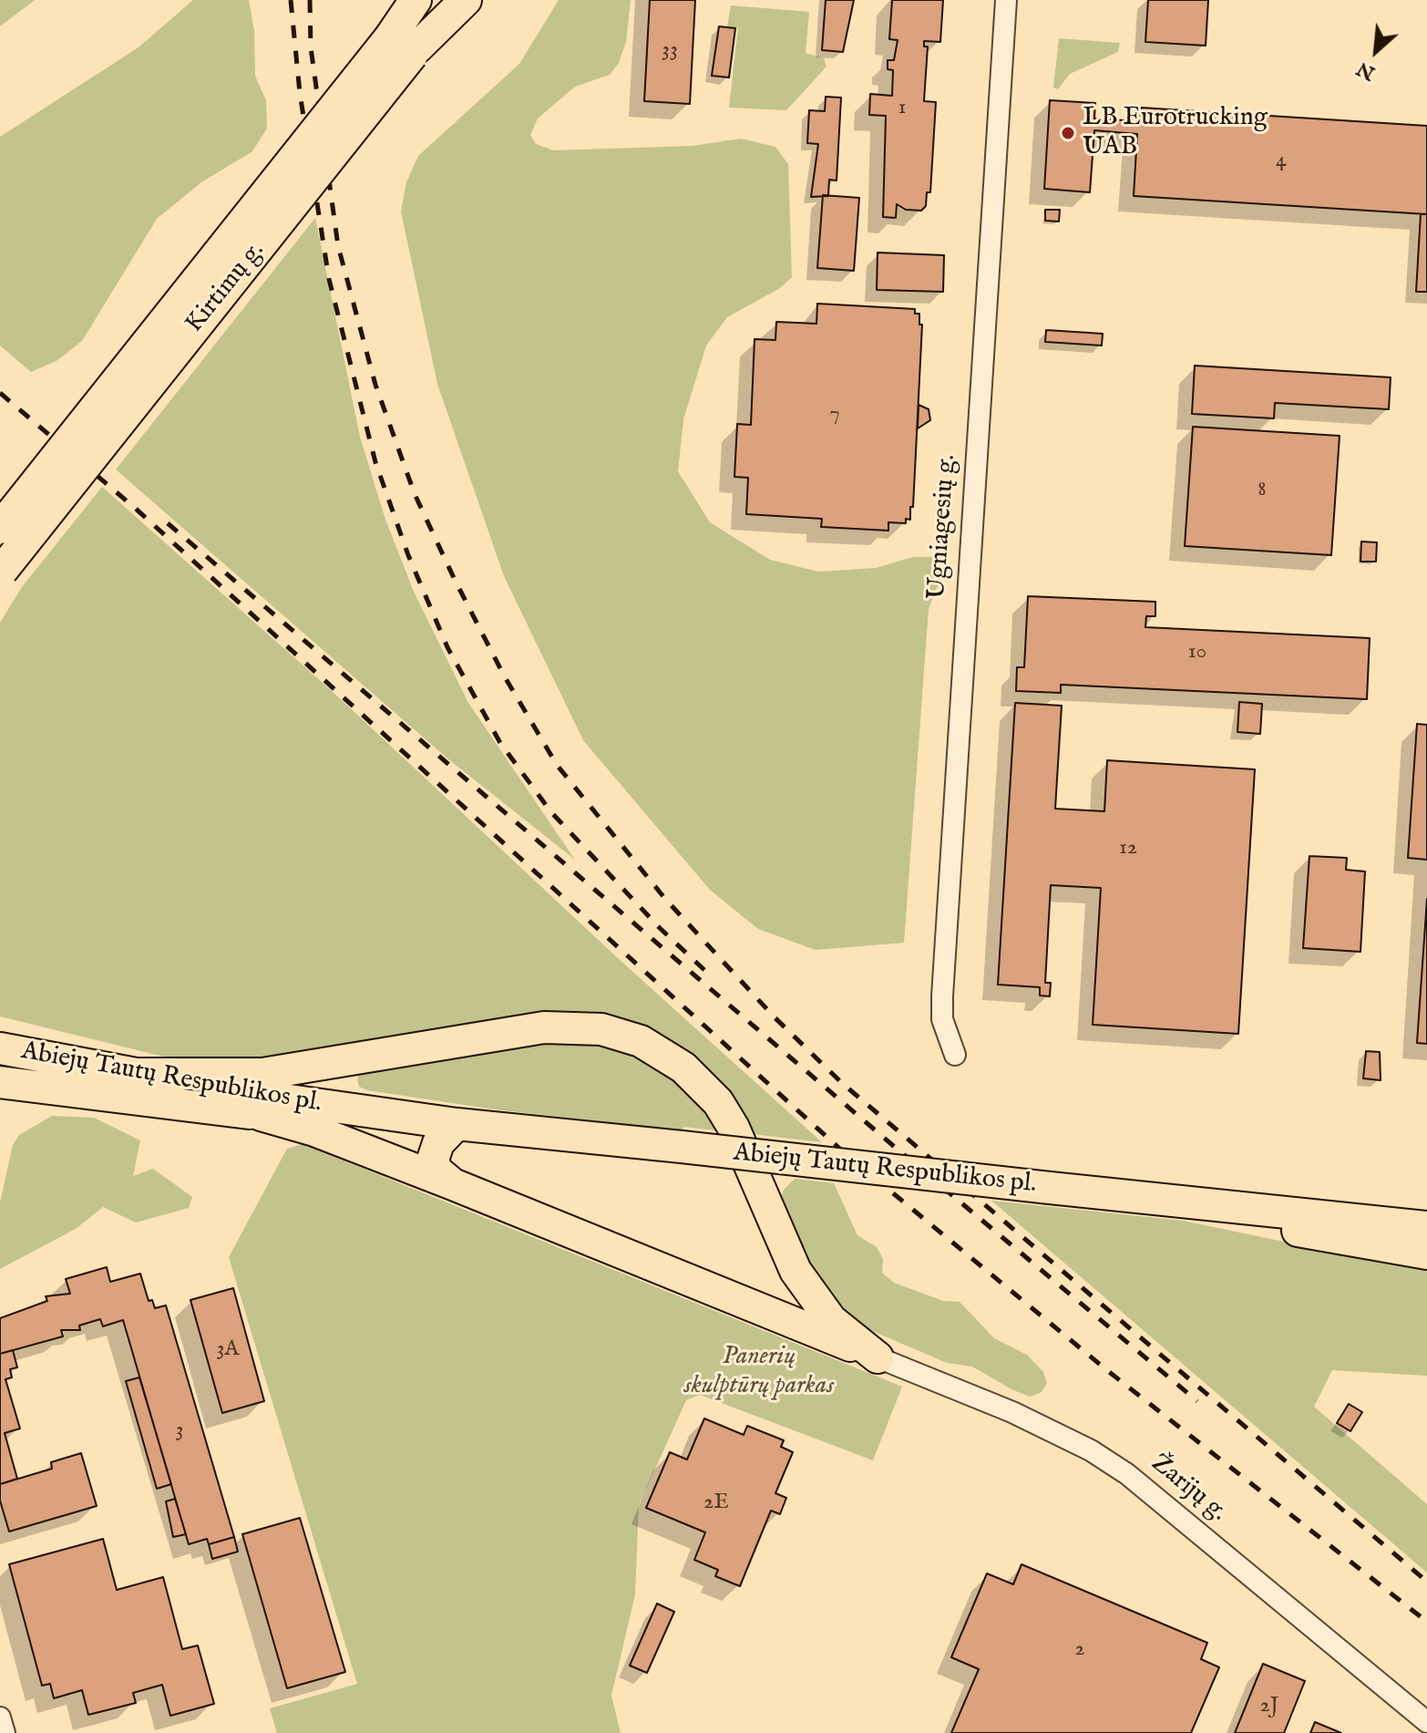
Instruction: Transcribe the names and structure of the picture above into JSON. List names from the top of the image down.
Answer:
{
  "streets": {
    "highway": ["Kirtimų g.", "Abiejų Tautų Respublikos pl."],
    "street": ["Ugniagesių g.", "Žarijų g."]
  },
  "parks": ["Panerių skulptūrų parkas"],
  "places": ["LB Eurotrucking UAB"],
  "house_numbers": [
    "33",
    "1",
    "4",
    "7",
    "8",
    "10",
    "12",
    "3A",
    "3",
    "2E",
    "2",
    "2J"
  ],
  "north": "bottom left"
}
